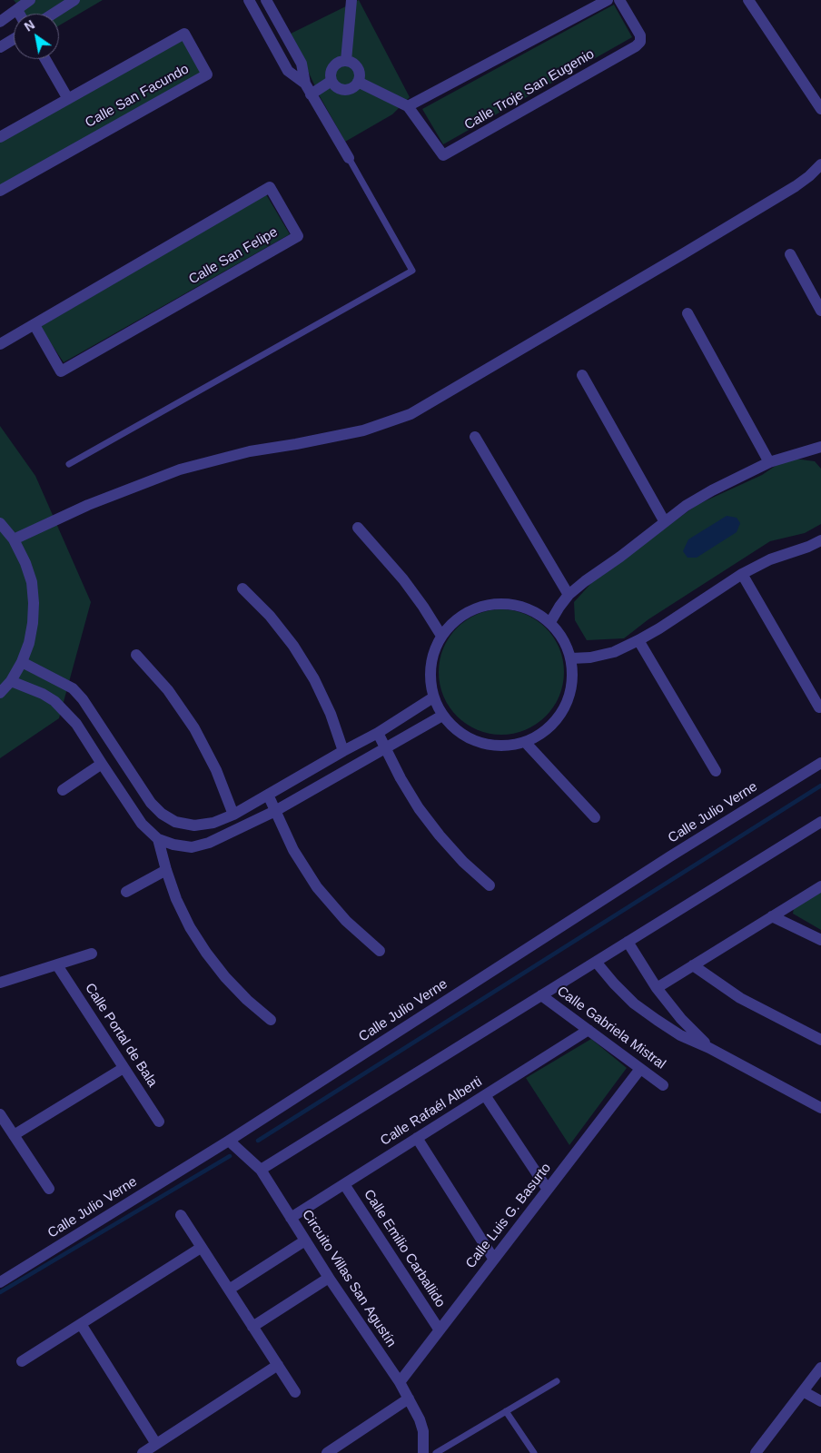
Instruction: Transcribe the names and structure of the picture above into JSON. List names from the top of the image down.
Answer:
{
  "streets": {
    "street": [
      "Calle Troje San Eugenio",
      "Calle San Facundo",
      "Calle San Felipe",
      "Calle Julio Verne",
      "Calle Gabriela Mistral",
      "Calle Portal de Bala",
      "Calle Rafaél Alberti",
      "Calle Luis G. Basurto",
      "Calle Emilio Carballido",
      "Circuito Villas San Agustín"
    ]
  },
  "crossings": [
    ["Calle Julio Verne", "Circuito Villas San Agustín"],
    ["Calle Gabriela Mistral", "Calle Rafaél Alberti"],
    ["Calle Gabriela Mistral", "Calle Luis G. Basurto"],
    ["Calle Rafaél Alberti", "Calle Emilio Carballido"],
    ["Calle Rafaél Alberti", "Circuito Villas San Agustín"],
    ["Calle Luis G. Basurto", "Calle Emilio Carballido"],
    ["Calle Luis G. Basurto", "Circuito Villas San Agustín"]
  ],
  "north": "top left"
}
